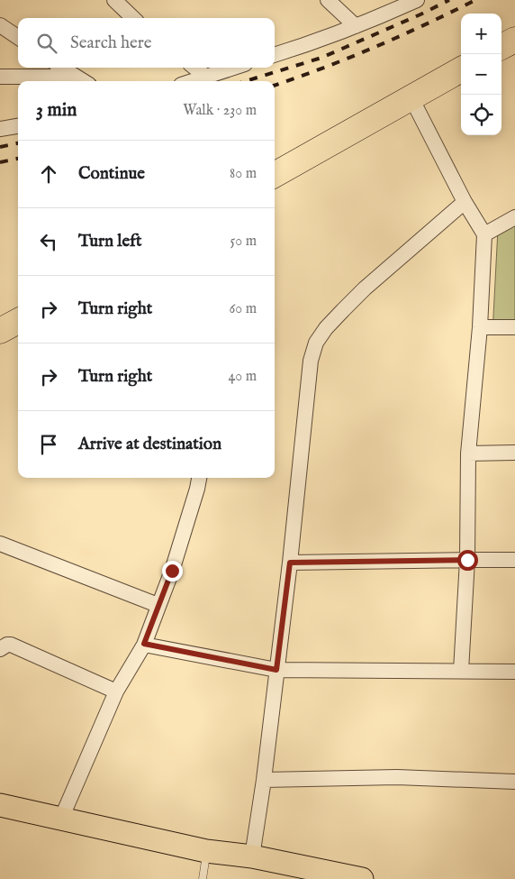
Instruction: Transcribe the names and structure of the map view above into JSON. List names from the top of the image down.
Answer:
{
  "page": {
    "map_buttons": ["+", "−"],
    "search": "Search here",
    "heading": ["3 min", "Walk · 230 m"],
    "list": [
      ["Continue", "80 m"],
      ["Turn left", "50 m"],
      ["Turn right", "60 m"],
      ["Turn right", "40 m"],
      "Arrive at destination"
    ]
  }
}
